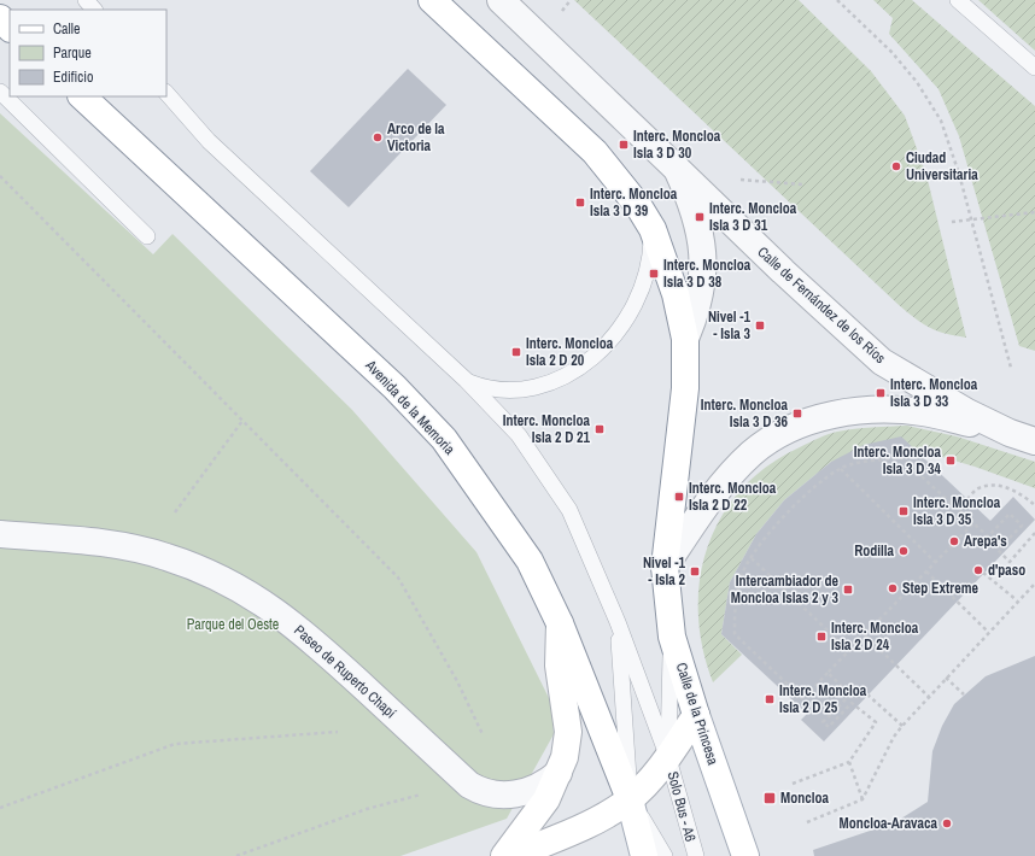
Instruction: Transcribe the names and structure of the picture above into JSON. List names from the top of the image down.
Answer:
{
  "streets": {
    "main road": ["Avenida de la Memoria", "Calle de la Princesa"],
    "street": ["Calle de Fernández de los Ríos", "Paseo de Ruperto Chapí"],
    "lane": ["Solo Bus - A6"]
  },
  "parks": ["Parque del Oeste"],
  "places": {
    "other": [
      "Arco de la Victoria",
      "Ciudad Universitaria",
      "Arepa's",
      "Rodilla",
      "d'paso",
      "Step Extreme",
      "Moncloa-Aravaca"
    ],
    "transit": [
      "Interc. Moncloa Isla 3 D 30",
      "Interc. Moncloa Isla 3 D 39",
      "Interc. Moncloa Isla 3 D 31",
      "Interc. Moncloa Isla 3 D 38",
      "Nivel -1 - Isla 3",
      "Interc. Moncloa Isla 2 D 20",
      "Interc. Moncloa Isla 3 D 33",
      "Interc. Moncloa Isla 3 D 36",
      "Interc. Moncloa Isla 2 D 21",
      "Interc. Moncloa Isla 3 D 34",
      "Interc. Moncloa Isla 2 D 22",
      "Interc. Moncloa Isla 3 D 35",
      "Nivel -1 - Isla 2",
      "Intercambiador de Moncloa Islas 2 y 3",
      "Interc. Moncloa Isla 2 D 24",
      "Interc. Moncloa Isla 2 D 25",
      "Moncloa"
    ]
  },
  "legend": ["Calle", "Parque", "Edificio"]
}
